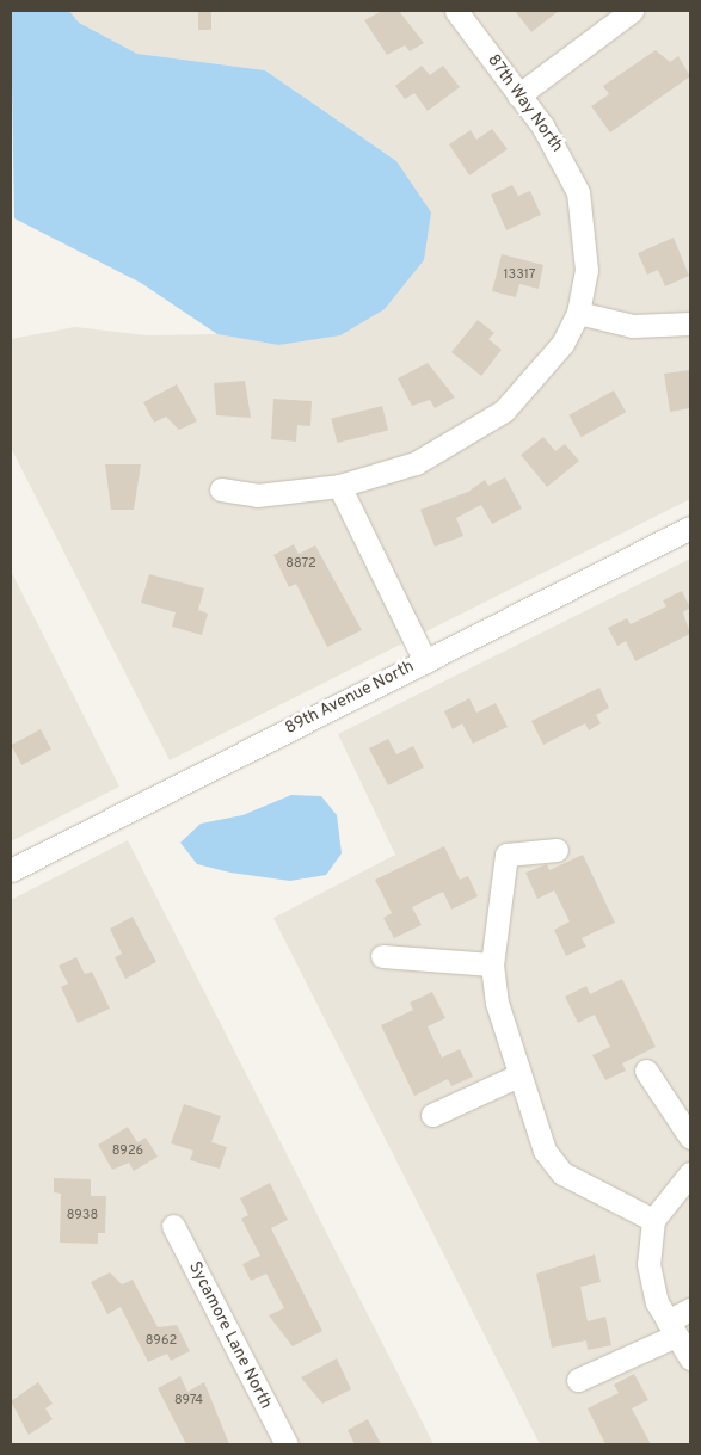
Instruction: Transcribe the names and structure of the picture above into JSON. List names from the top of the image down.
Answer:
{
  "streets": {
    "street": ["87th Way North", "89th Avenue North", "Sycamore Lane North"]
  },
  "house_numbers": [
    "13317",
    "8872",
    "8926",
    "8938",
    "8962",
    "8974"
  ]
}
